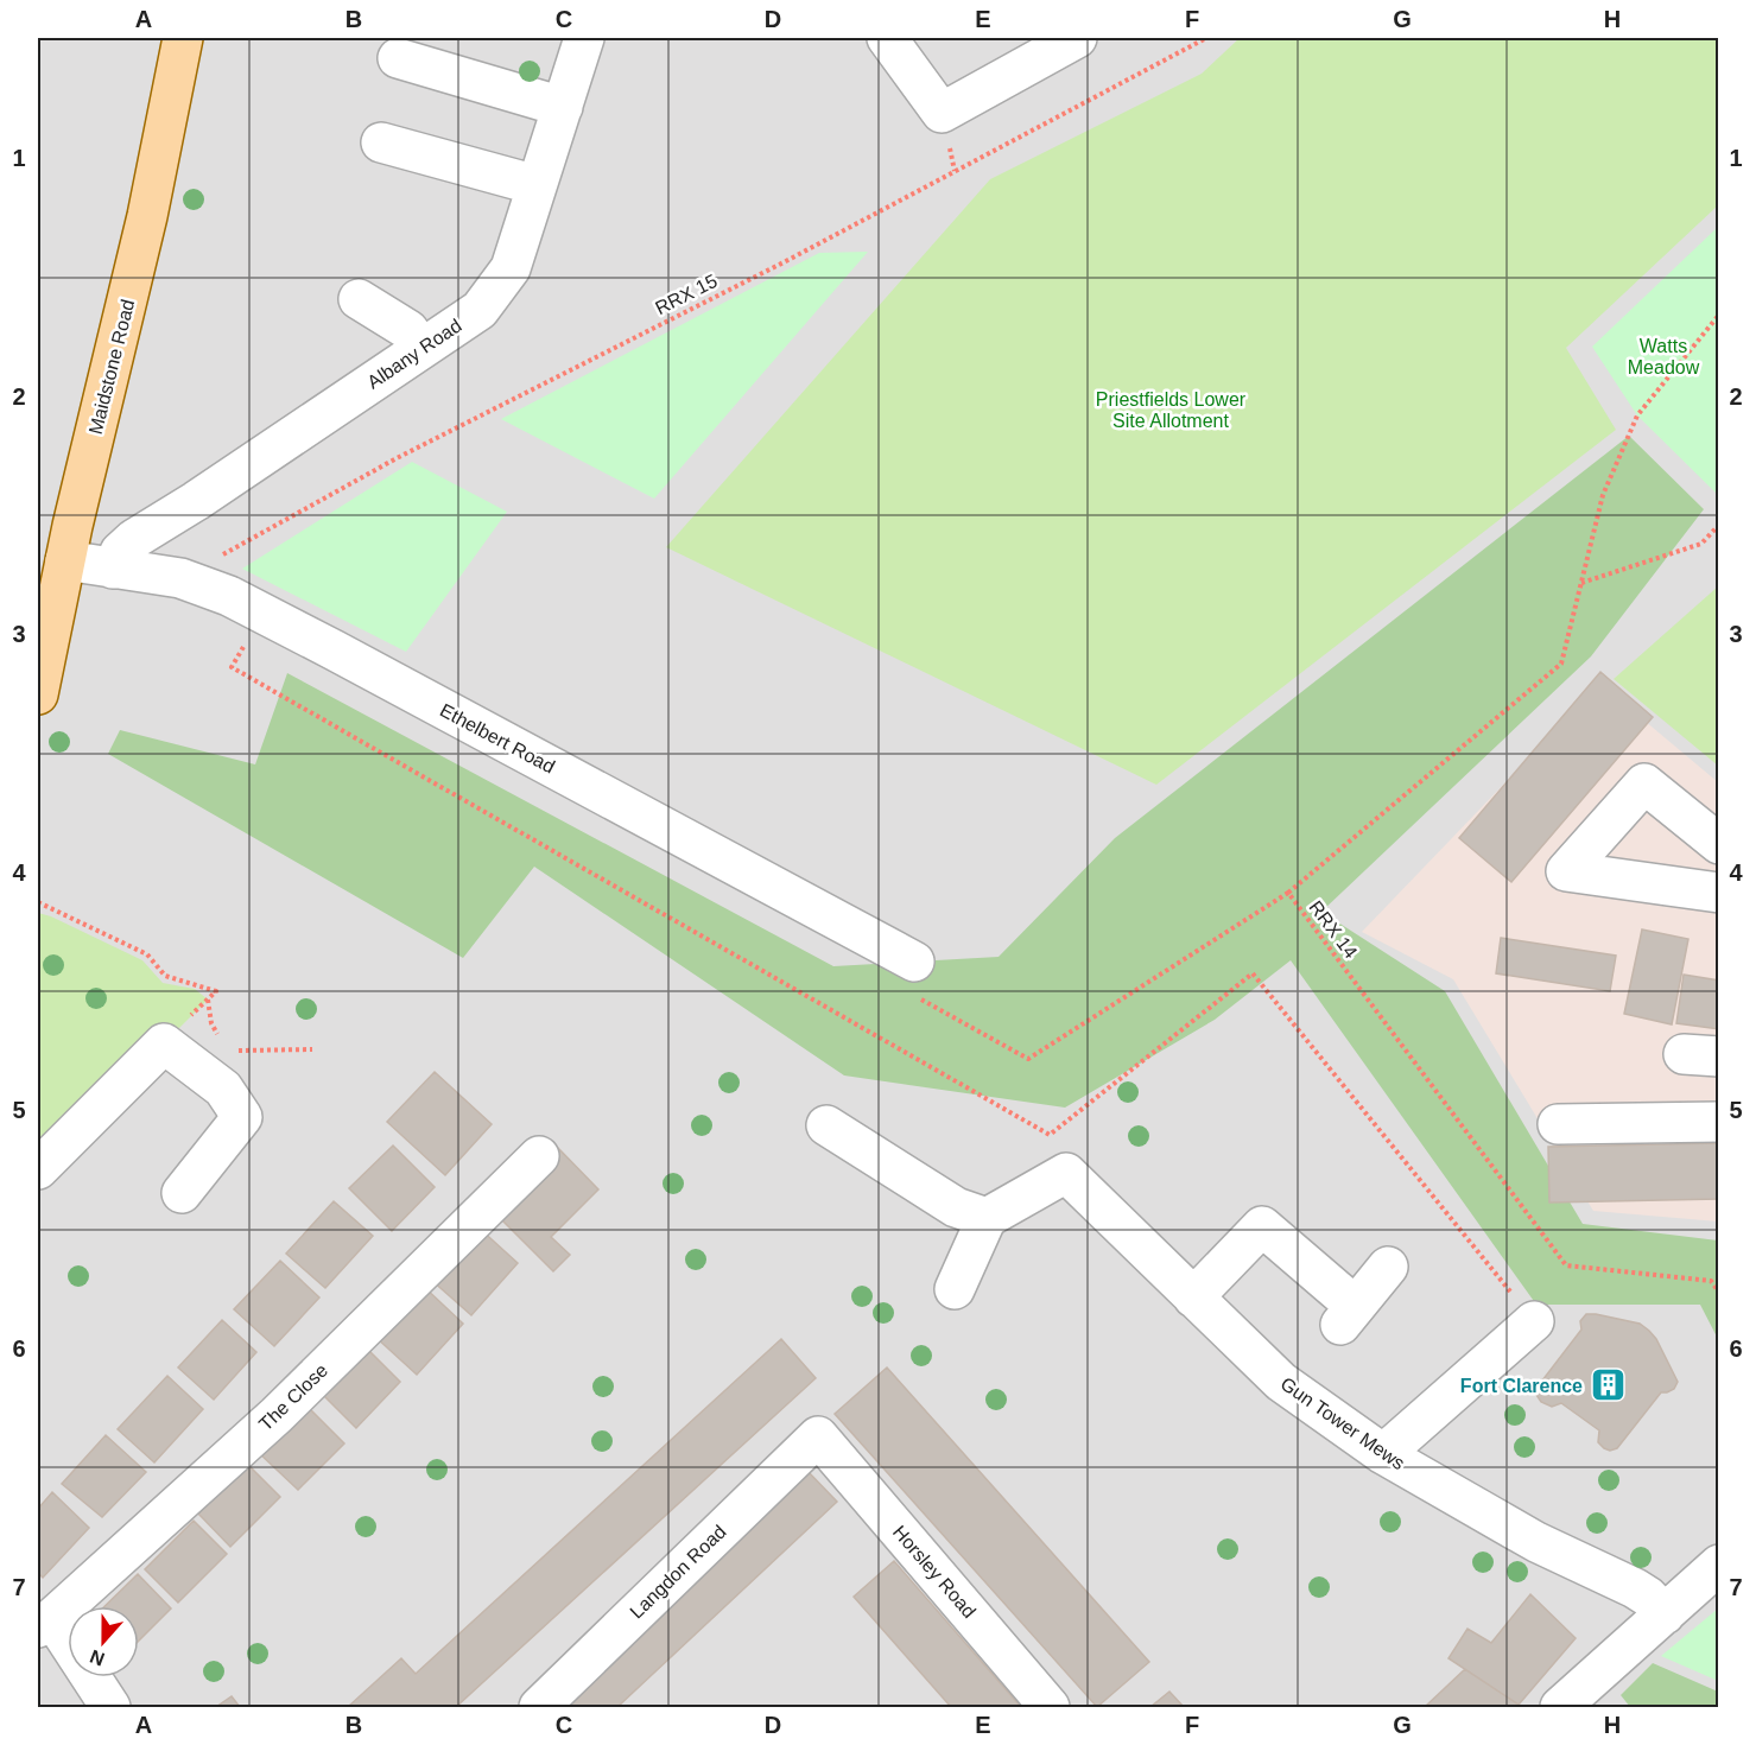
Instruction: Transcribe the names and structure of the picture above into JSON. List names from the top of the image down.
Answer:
{
  "streets": {
    "main road": ["Maidstone Road"],
    "street": [
      "Albany Road",
      "Ethelbert Road",
      "The Close",
      "Gun Tower Mews",
      "Langdon Road",
      "Horsley Road"
    ],
    "path": ["RRX 15", "RRX 14"]
  },
  "crossings": [
    ["RRX 15", "Ethelbert Road"],
    ["Albany Road", "Ethelbert Road"],
    ["Maidstone Road", "Ethelbert Road"],
    ["Ethelbert Road", "RRX 14"],
    ["Langdon Road", "Horsley Road"]
  ],
  "parks": ["Watts Meadow", "Priestfields Lower Site Allotment"],
  "places": {
    "building": ["Fort Clarence"]
  },
  "north": "bottom",
  "grid": {
    "columns": [
      "A",
      "B",
      "C",
      "D",
      "E",
      "F",
      "G",
      "H"
    ],
    "rows": [
      "1",
      "2",
      "3",
      "4",
      "5",
      "6",
      "7"
    ]
  }
}
